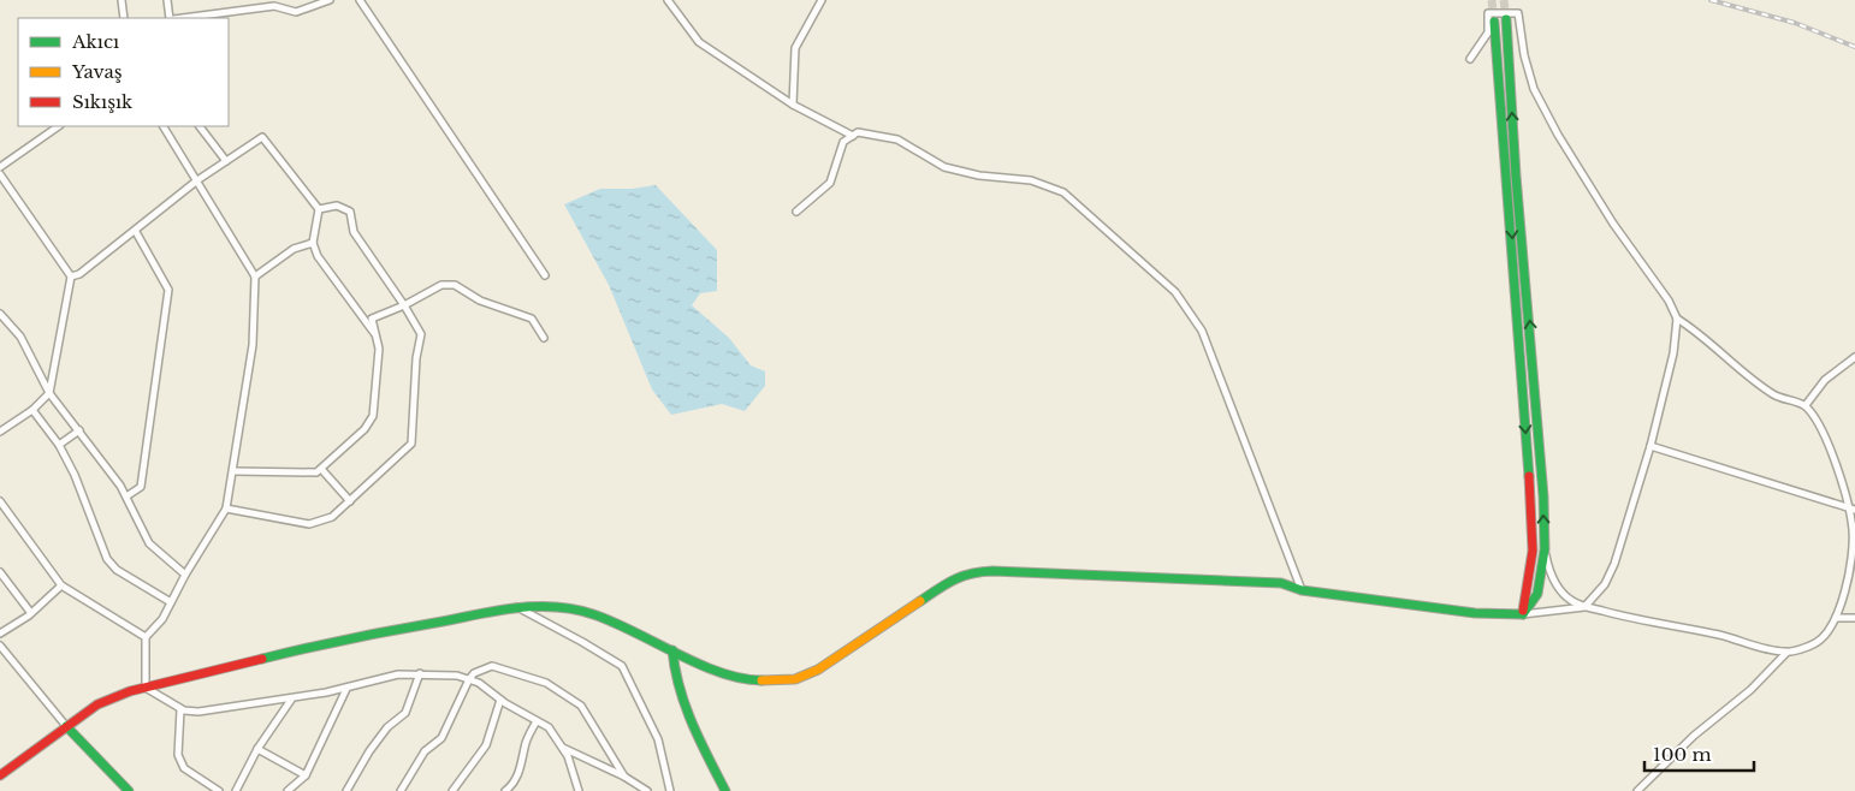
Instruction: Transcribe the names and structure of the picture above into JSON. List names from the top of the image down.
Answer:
{
  "legend": ["Akıcı", "Yavaş", "Sıkışık"],
  "scale_bar": "100 m"
}
